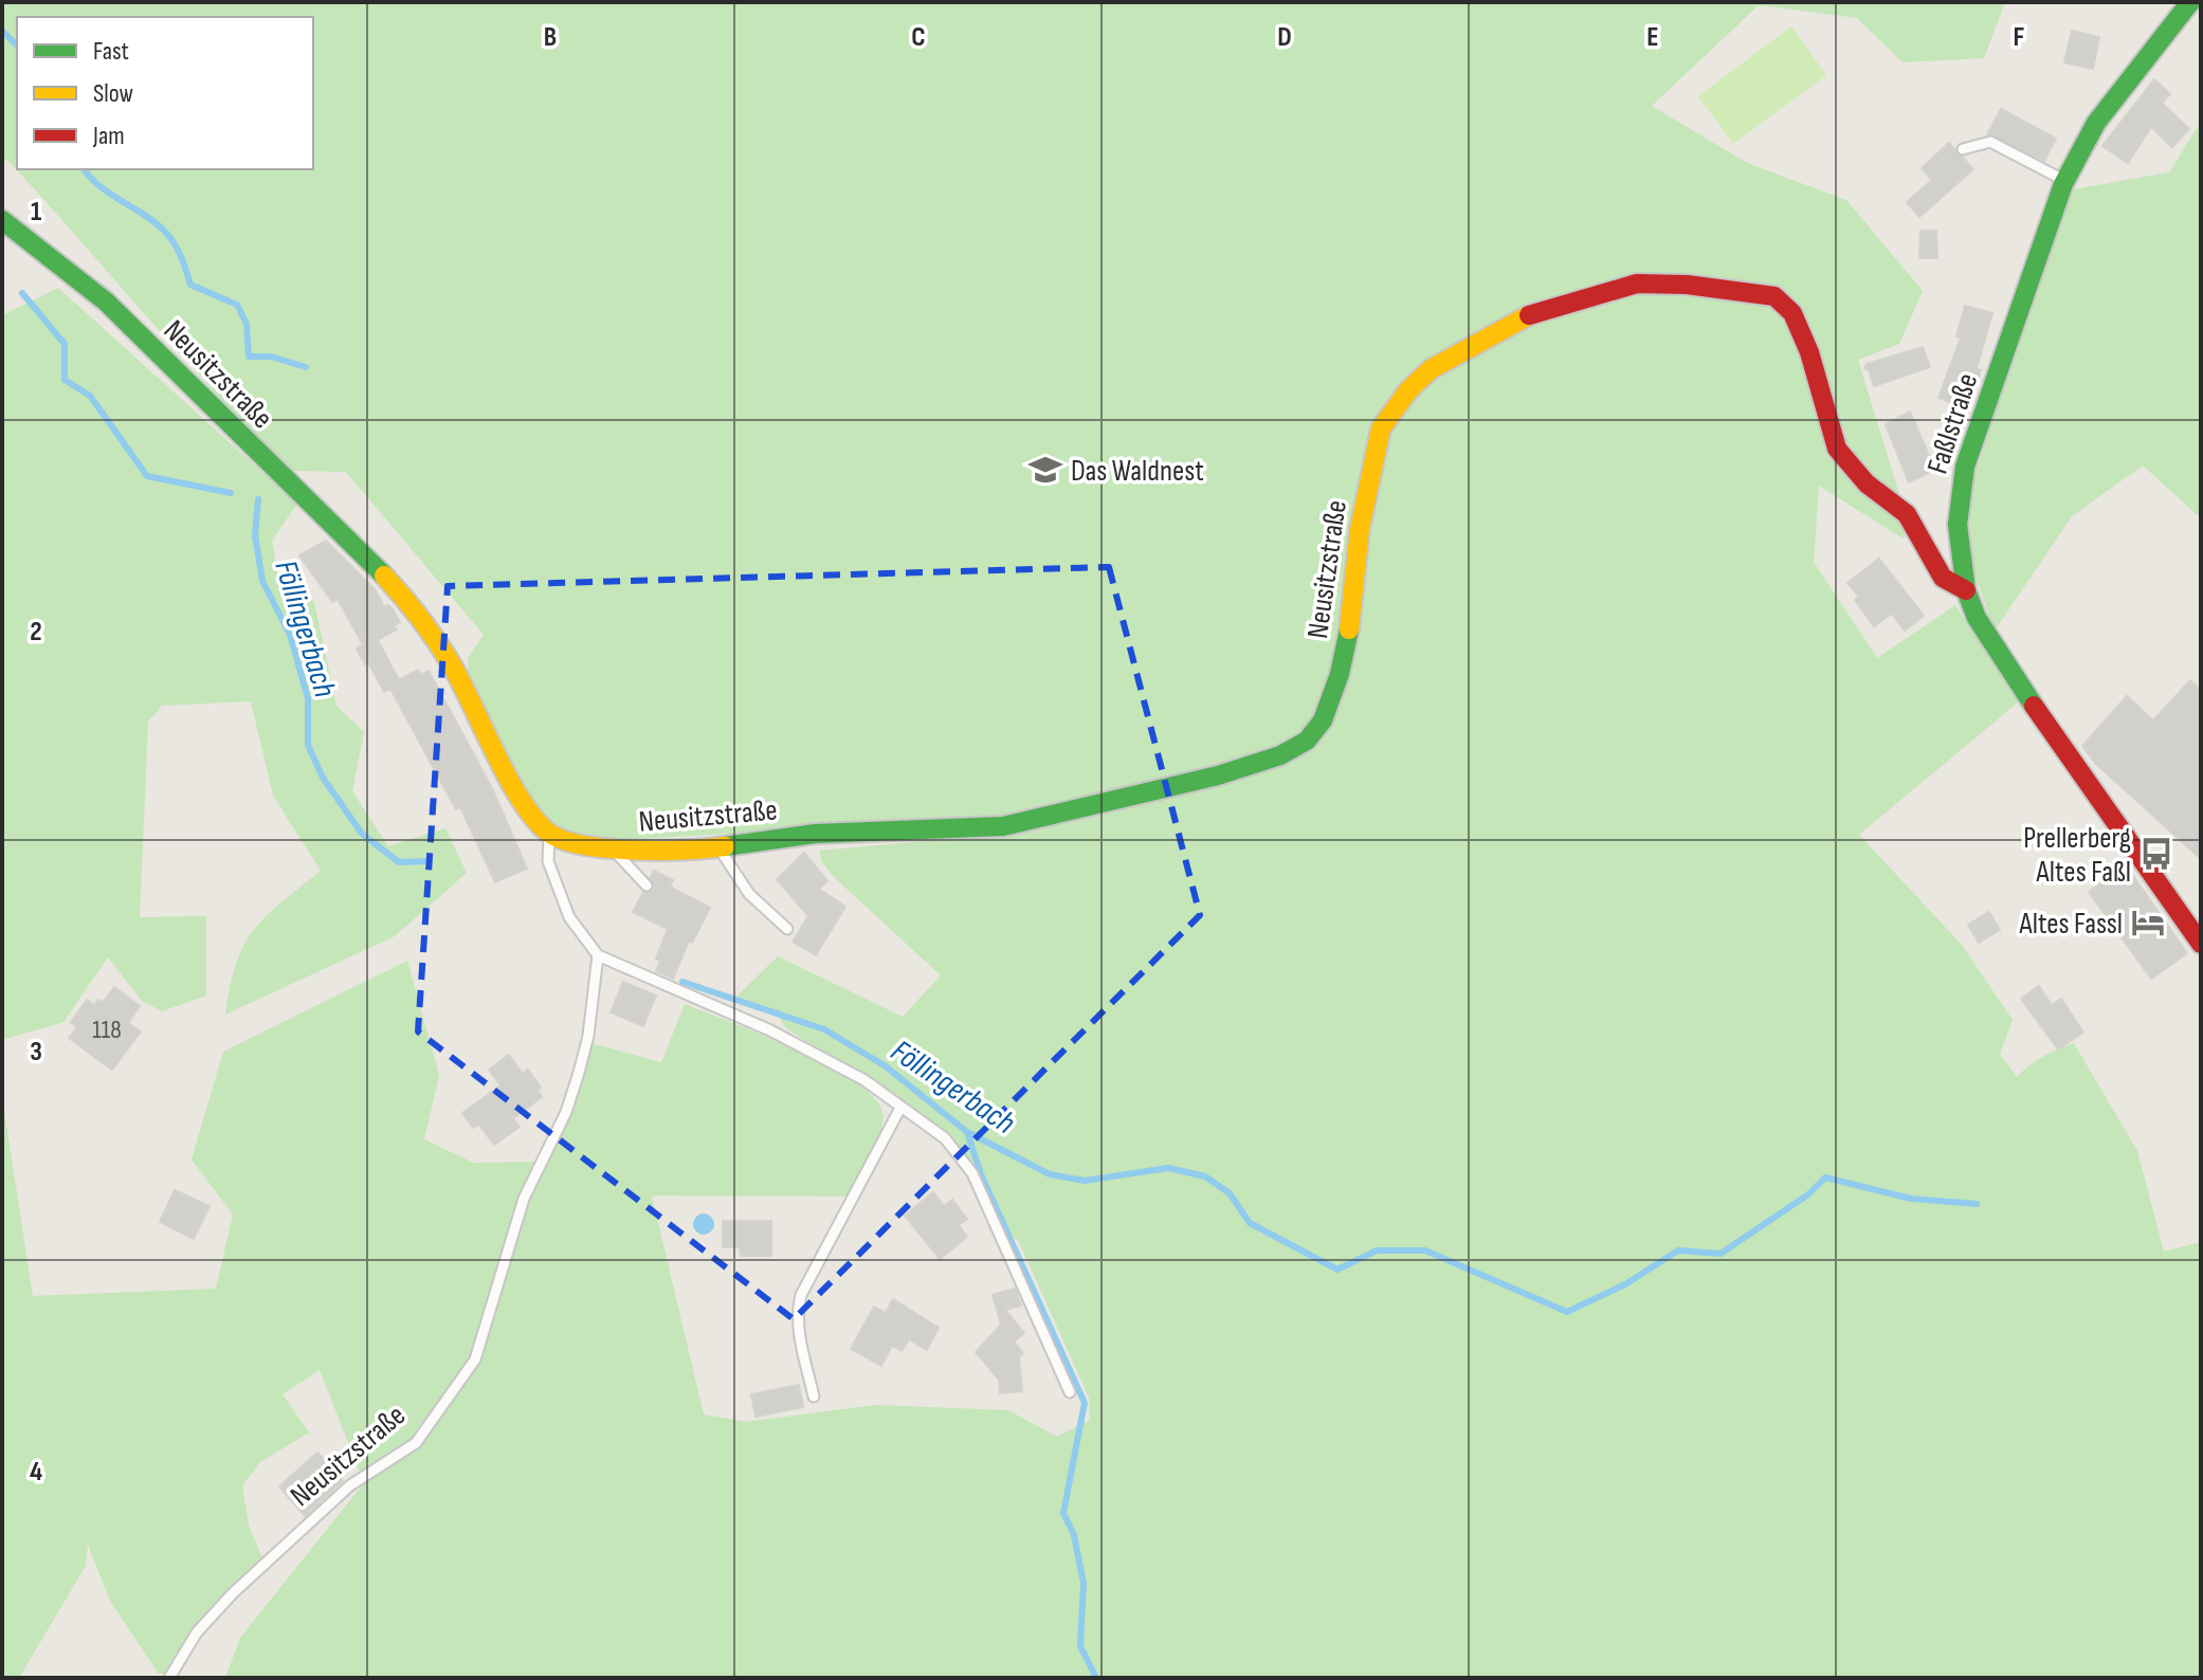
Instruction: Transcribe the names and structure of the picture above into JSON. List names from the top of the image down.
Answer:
{
  "streets": {
    "street": ["Neusitzstraße", "Faßlstraße"]
  },
  "crossings": [
    ["Neusitzstraße", "Faßlstraße"]
  ],
  "water": ["Föllingerbach"],
  "places": {
    "school or university": ["Das Waldnest"],
    "bus stop": ["Prellerberg Altes Faßl"],
    "hotel": ["Altes Fassl"]
  },
  "house_numbers": ["118"],
  "legend": ["Fast", "Slow", "Jam"],
  "grid": {
    "columns": [
      "B",
      "C",
      "D",
      "E",
      "F"
    ],
    "rows": [
      "1",
      "2",
      "3",
      "4"
    ]
  }
}
